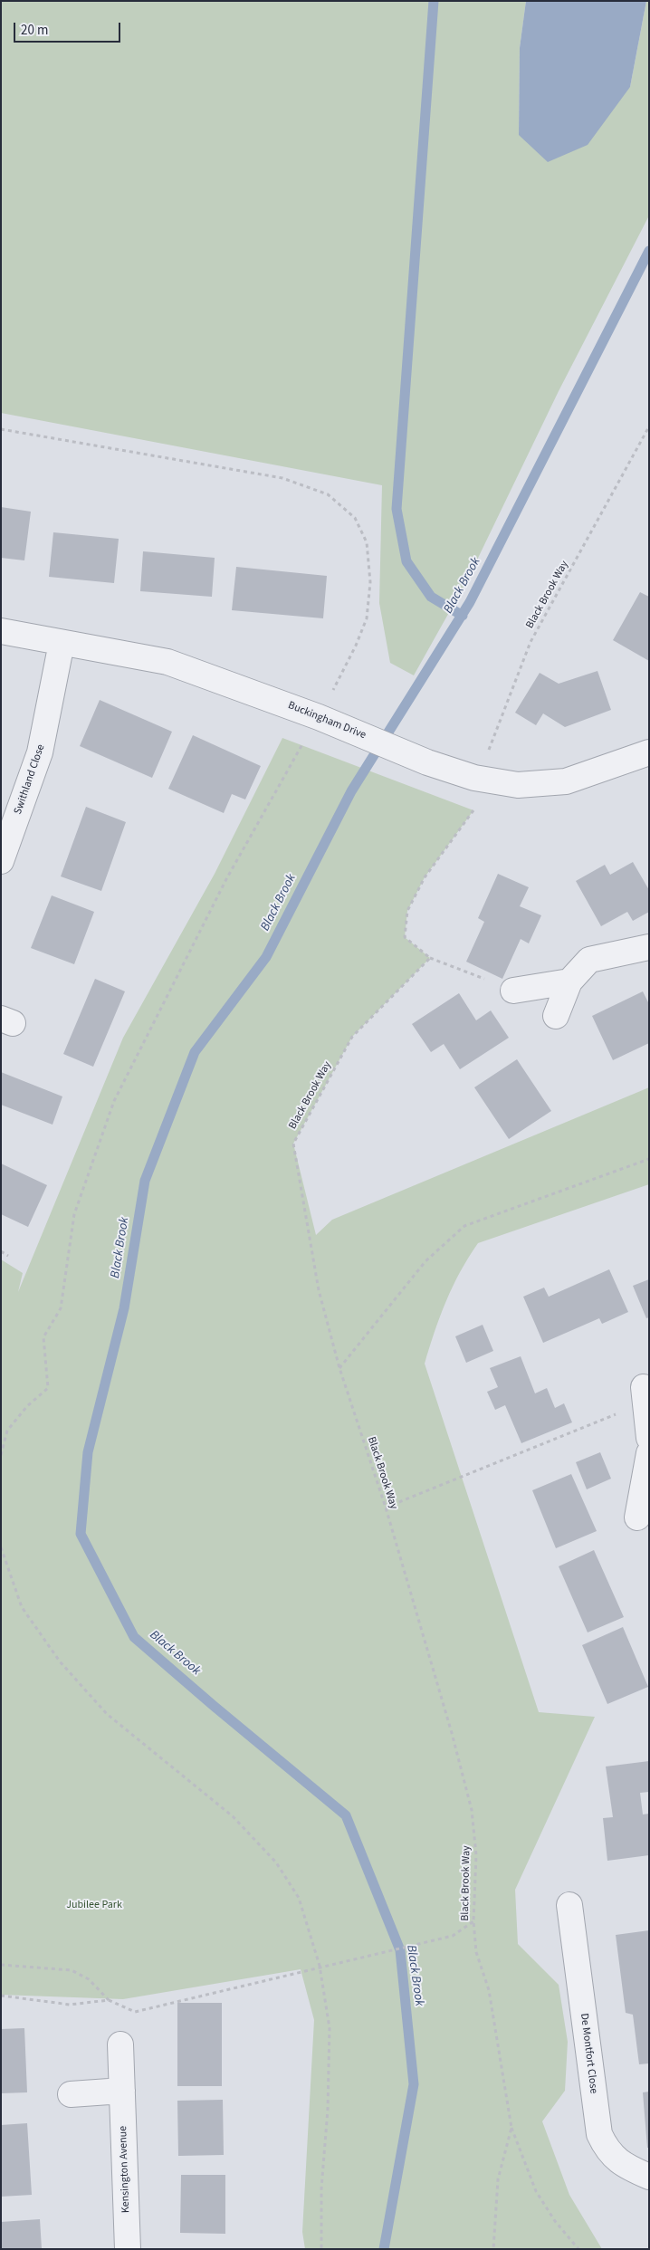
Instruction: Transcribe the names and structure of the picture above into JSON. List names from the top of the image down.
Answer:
{
  "streets": {
    "street": [
      "Buckingham Drive",
      "Swithland Close",
      "De Montfort Close",
      "Kensington Avenue"
    ],
    "path": ["Black Brook Way"]
  },
  "crossings": [
    ["Black Brook Way", "Buckingham Drive"],
    ["Buckingham Drive", "Swithland Close"]
  ],
  "water": ["Black Brook"],
  "parks": ["Jubilee Park"],
  "scale_bar": "20 m"
}
